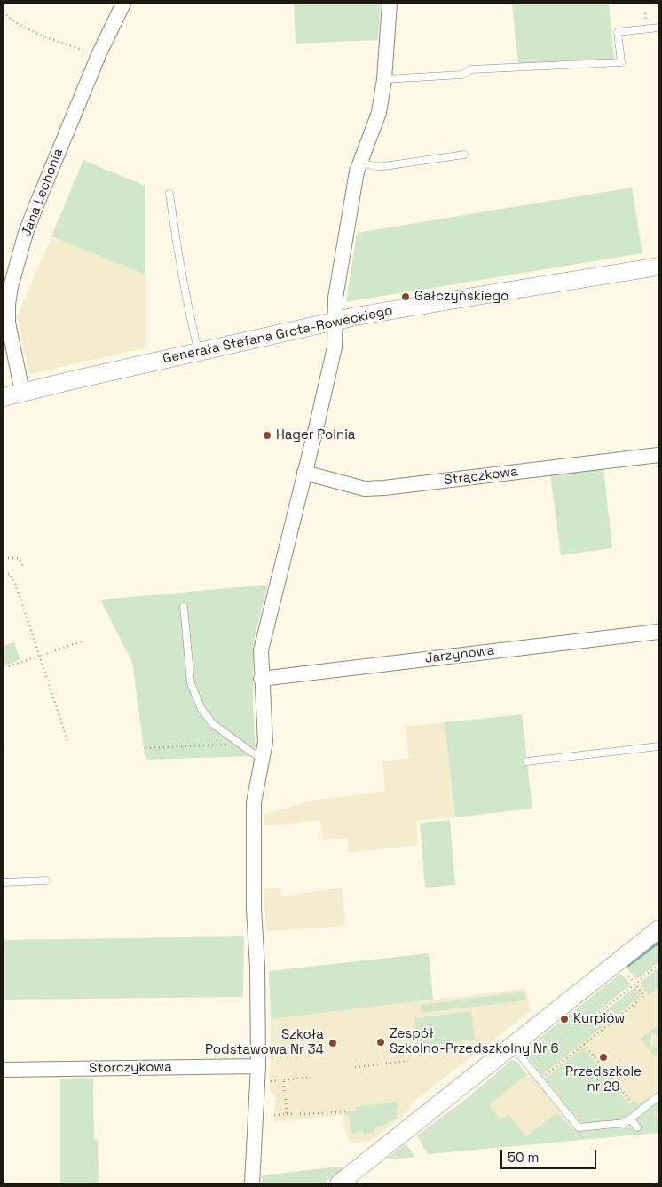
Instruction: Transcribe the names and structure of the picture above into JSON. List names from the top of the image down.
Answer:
{
  "streets": {
    "street": [
      "Jana Lechonia",
      "Generała Stefana Grota-Roweckiego",
      "Strączkowa",
      "Jarzynowa",
      "Storczykowa"
    ]
  },
  "crossings": [
    ["Jana Lechonia", "Generała Stefana Grota-Roweckiego"]
  ],
  "places": [
    "Gałczyńskiego",
    "Hager Polnia",
    "Kurpiów",
    "Zespół Szkolno-Przedszkolny Nr 6",
    "Szkoła Podstawowa Nr 34",
    "Przedszkole nr 29"
  ],
  "scale_bar": "50 m"
}
